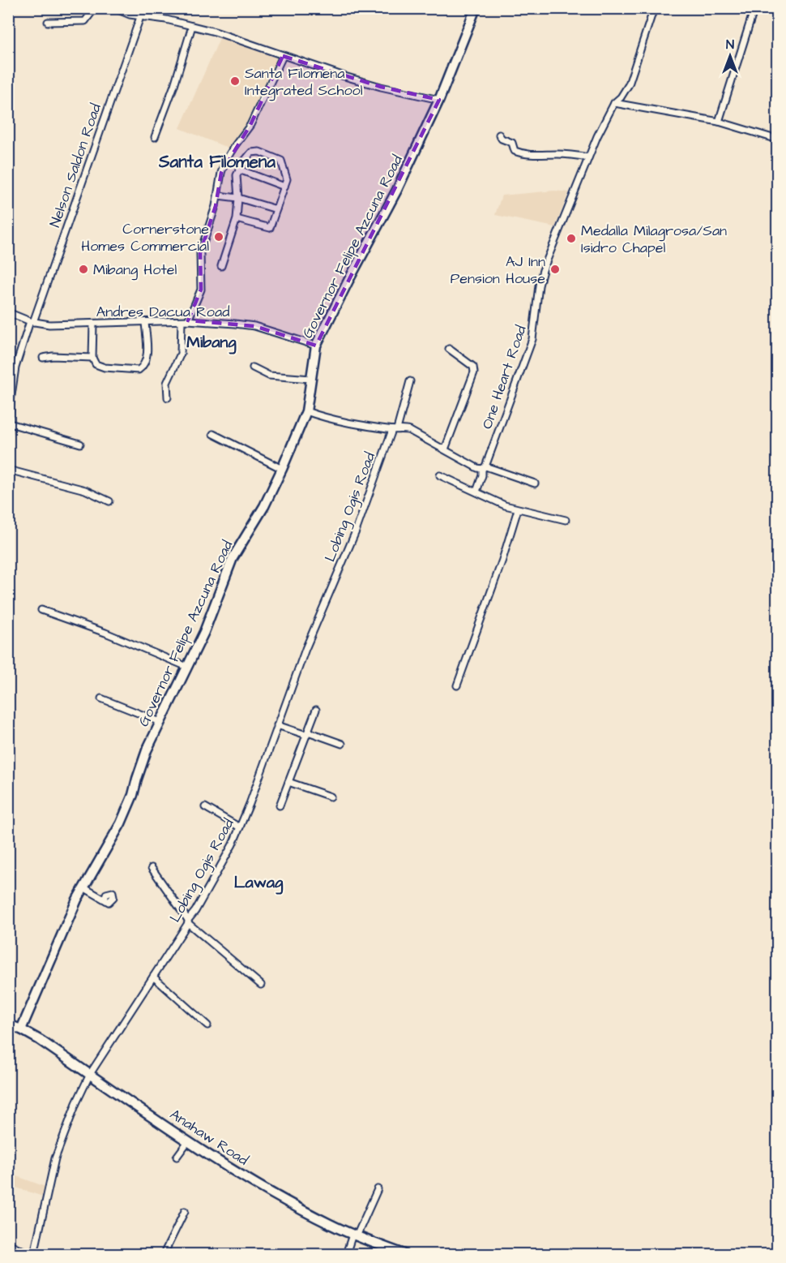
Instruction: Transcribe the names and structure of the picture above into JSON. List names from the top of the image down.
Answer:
{
  "streets": {
    "street": [
      "Nelson Saldon Road",
      "Governor Felipe Azcuna Road",
      "Andres Dacua Road",
      "One Heart Road",
      "Lobing Ogis Road",
      "Anahaw Road"
    ]
  },
  "crossings": [
    ["Nelson Saldon Road", "Andres Dacua Road"],
    ["Governor Felipe Azcuna Road", "Andres Dacua Road"],
    ["Governor Felipe Azcuna Road", "Anahaw Road"],
    ["Lobing Ogis Road", "Anahaw Road"]
  ],
  "districts": ["Santa Filomena", "Mibang", "Lawag"],
  "places": [
    "Santa Filomena Integrated School",
    "Cornerstone Homes Commercial",
    "Medalla Milagrosa/San Isidro Chapel",
    "Mibang Hotel",
    "AJ Inn Pension House"
  ],
  "north": "top"
}
